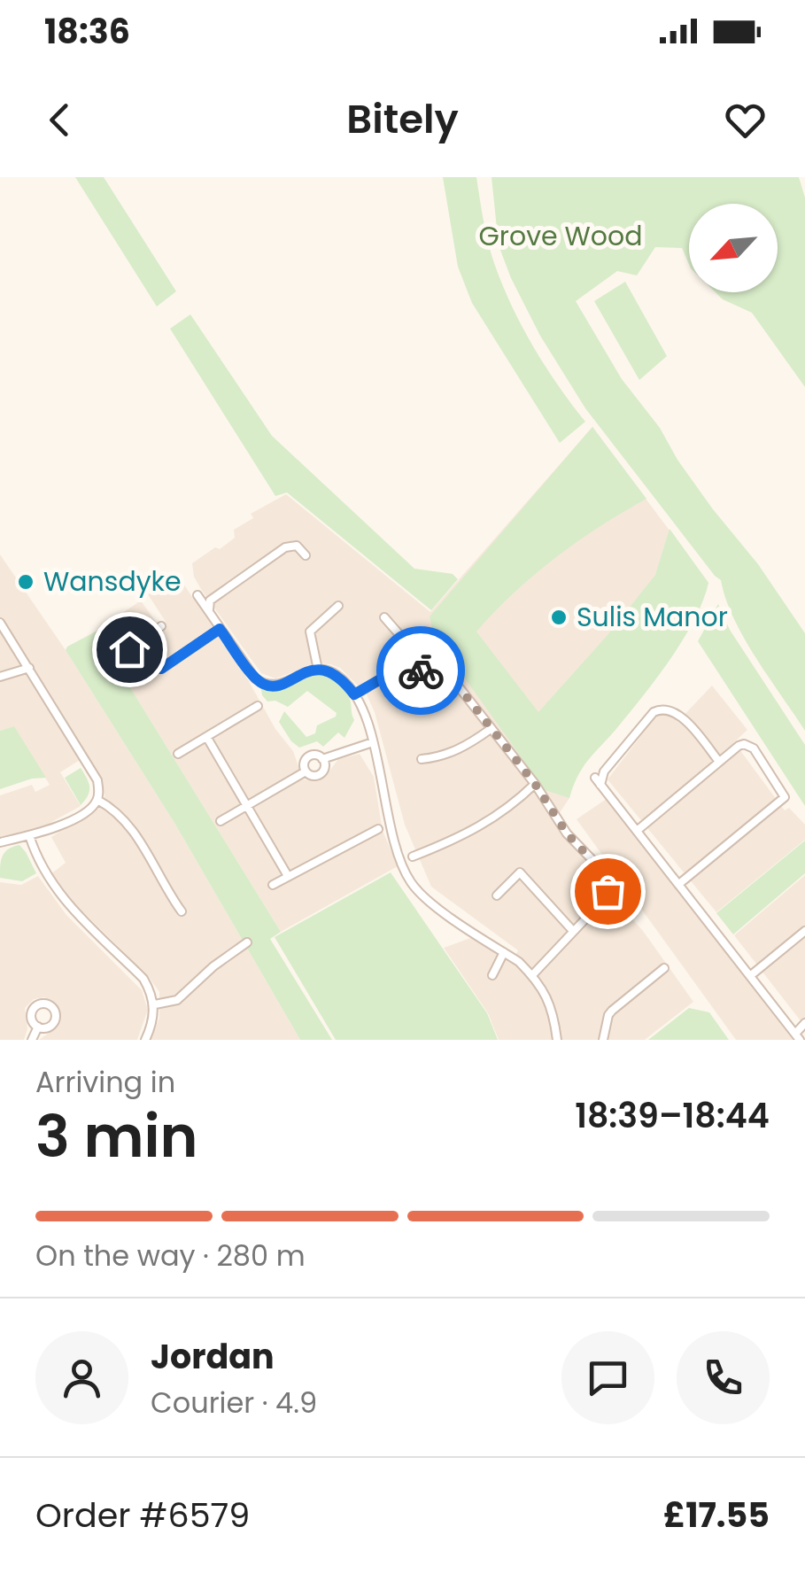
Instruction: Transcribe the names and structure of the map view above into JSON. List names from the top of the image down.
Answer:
{
  "parks": ["Grove Wood"],
  "places": ["Wansdyke", "Sulis Manor"],
  "north": "bottom left",
  "page": {
    "status": "18:36",
    "header": "Bitely",
    "heading": ["3 min", "Arriving in", "18:39–18:44"],
    "panel": [
      "Jordan",
      "Courier · 4.9",
      "Order #6579",
      "£17.55"
    ],
    "bar": "On the way · 280 m"
  }
}
